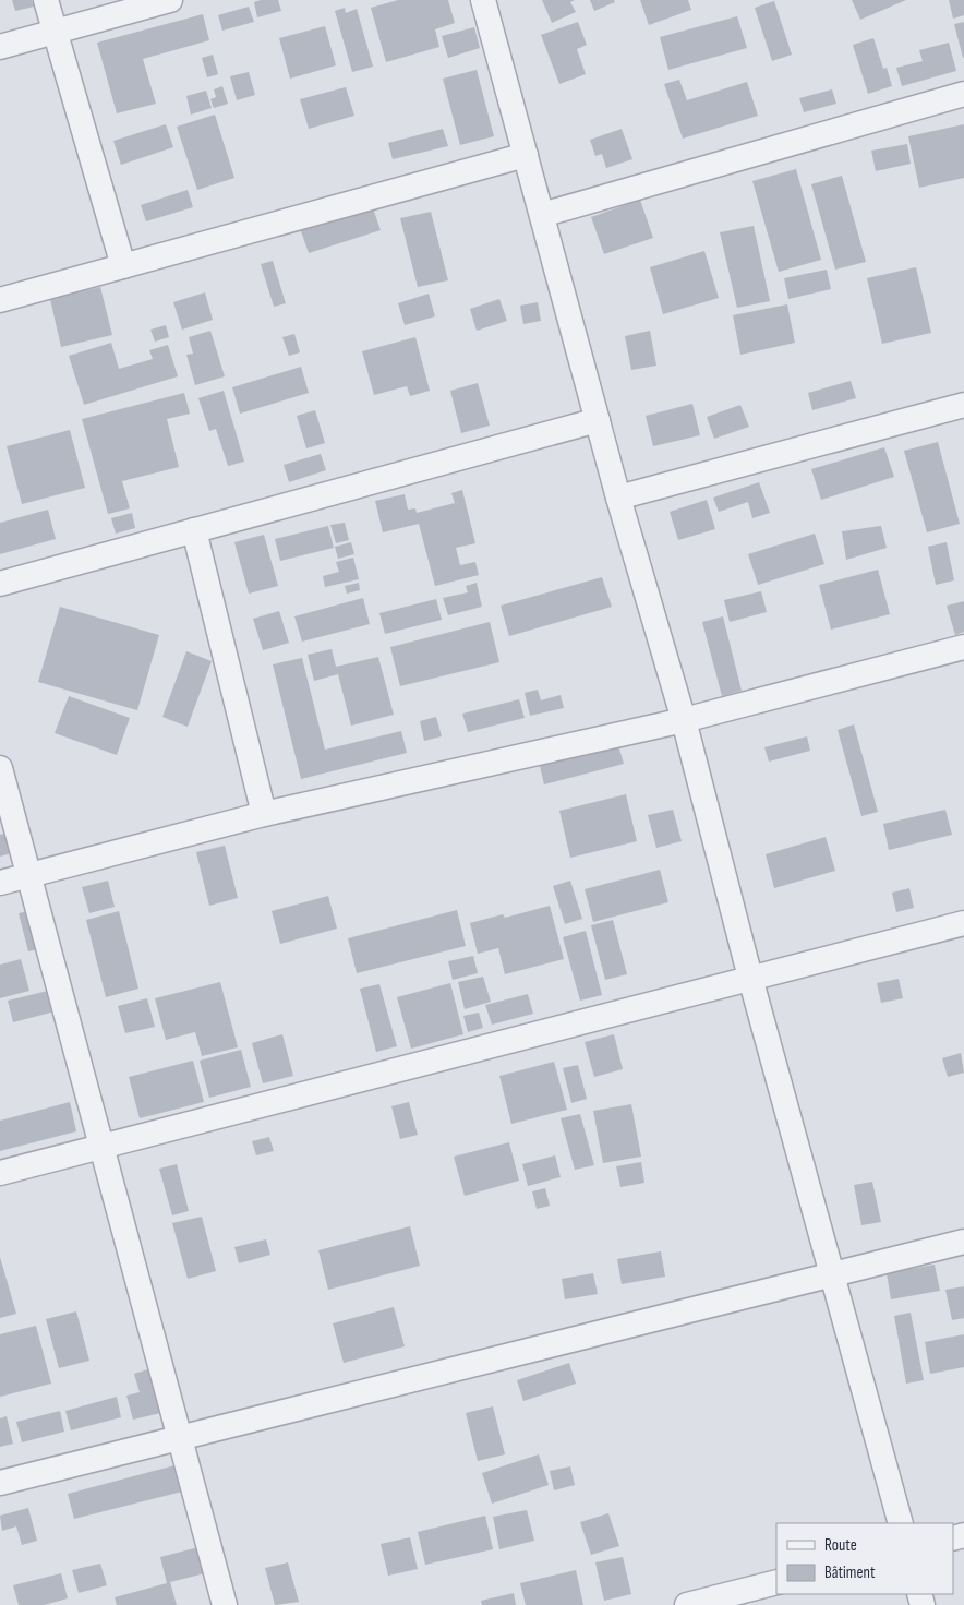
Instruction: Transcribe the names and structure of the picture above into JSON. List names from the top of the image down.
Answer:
{
  "legend": ["Route", "Bâtiment"]
}
